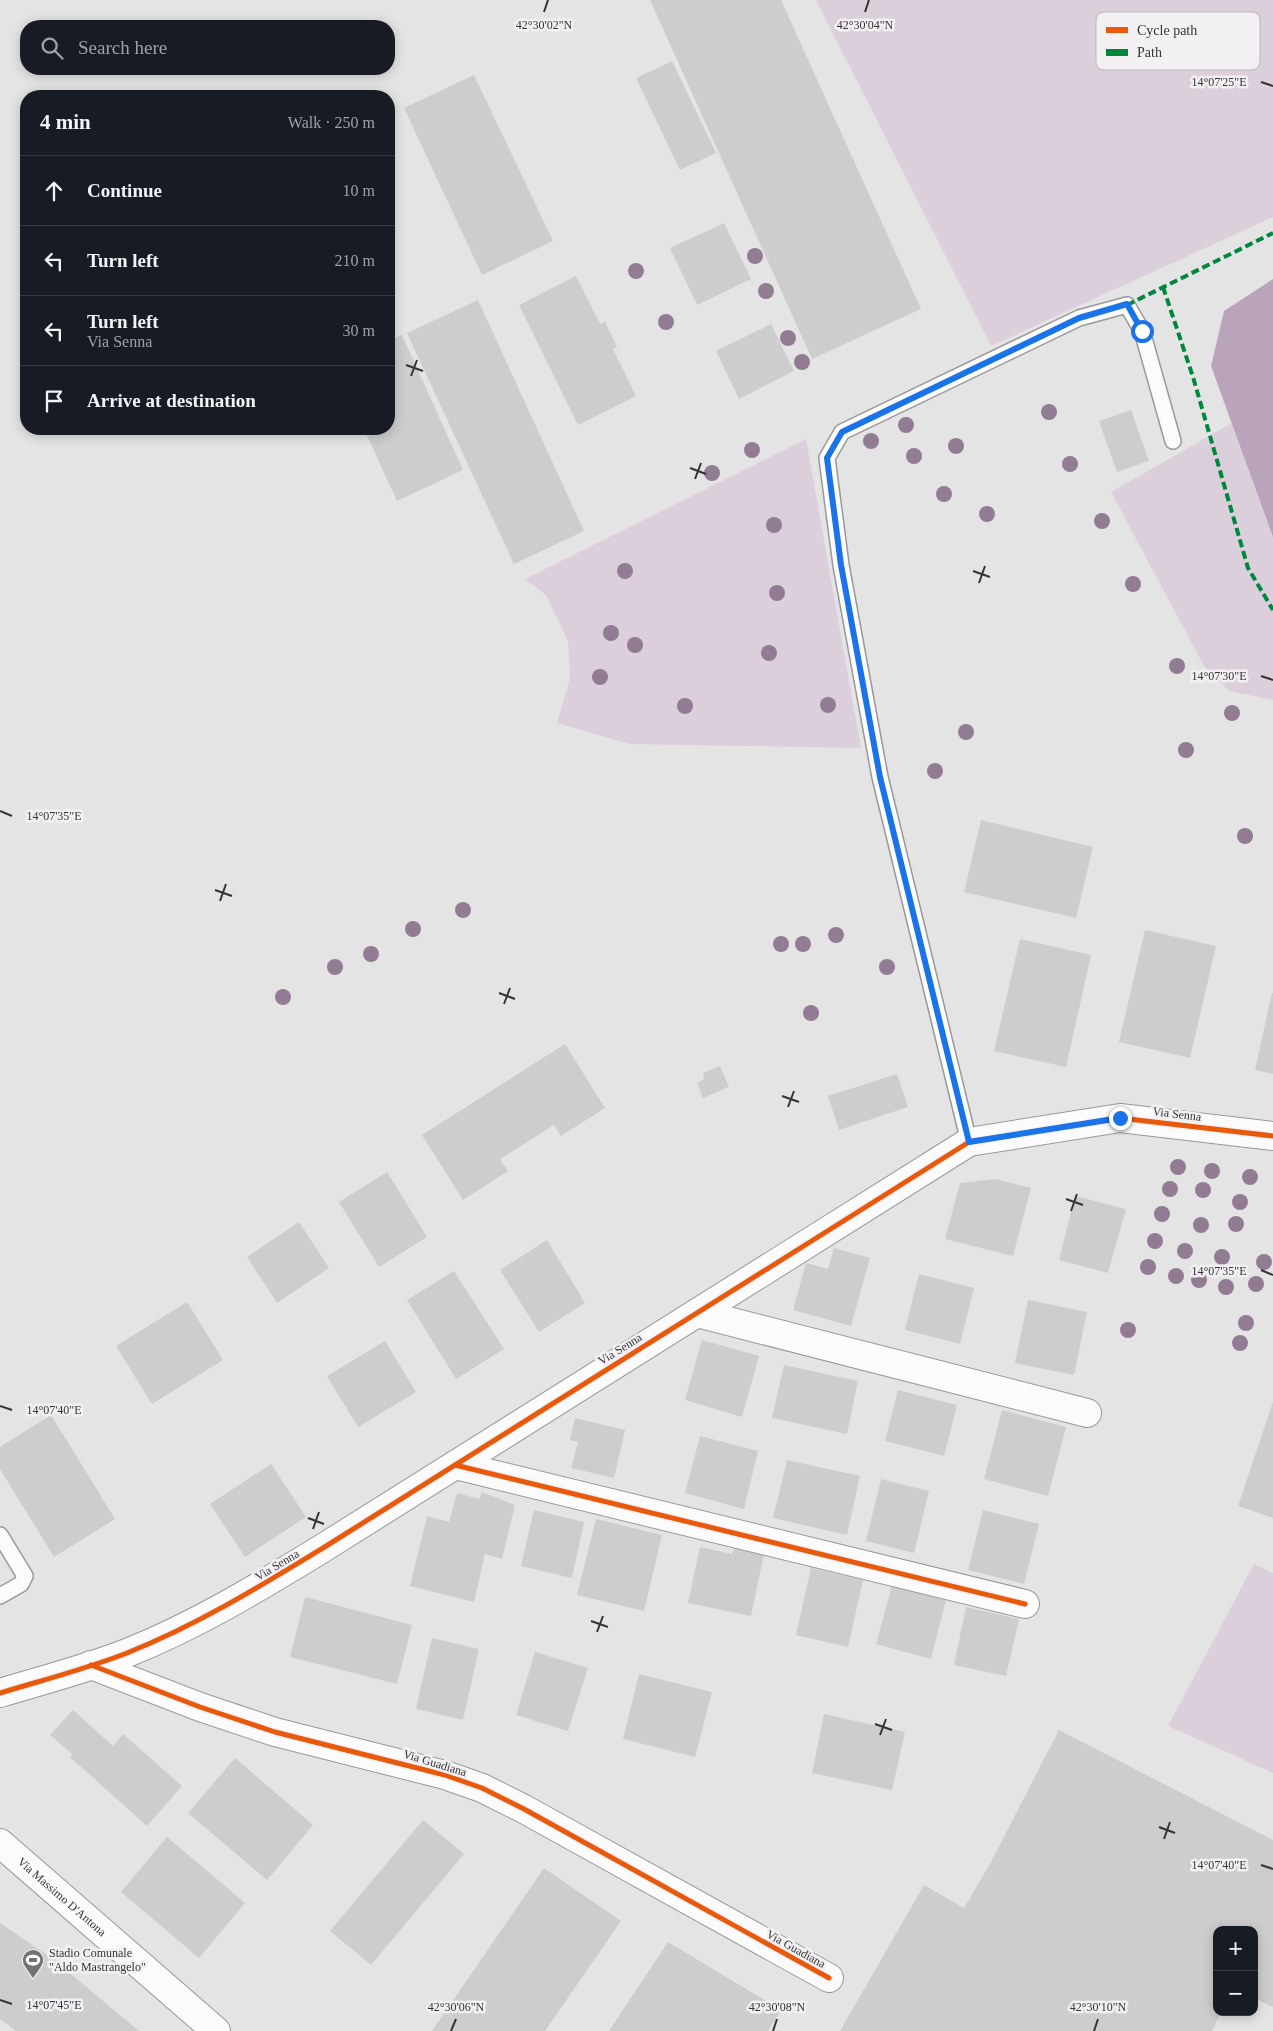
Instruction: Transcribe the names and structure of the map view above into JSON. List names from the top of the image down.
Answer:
{
  "streets": {
    "street": ["Via Senna", "Via Guadiana", "Via Massimo D'Antona"]
  },
  "crossings": [
    ["Via Senna", "Via Guadiana"]
  ],
  "places": {
    "sports": ["Stadio Comunale \"Aldo Mastrangelo\""]
  },
  "legend": ["Cycle path", "Path"],
  "page": {
    "search": "Search here",
    "heading": ["4 min", "Walk · 250 m"],
    "list": [
      ["Continue", "10 m"],
      ["Turn left", "210 m"],
      ["Turn left", "Via Senna", "30 m"],
      "Arrive at destination"
    ],
    "map_buttons": ["+", "−"]
  },
  "coordinates": [
    "42°30'02\"N",
    "42°30'04\"N",
    "14°07'25\"E",
    "14°07'30\"E",
    "14°07'35\"E",
    "14°07'40\"E",
    "14°07'45\"E",
    "42°30'06\"N",
    "42°30'08\"N",
    "42°30'10\"N"
  ]
}
